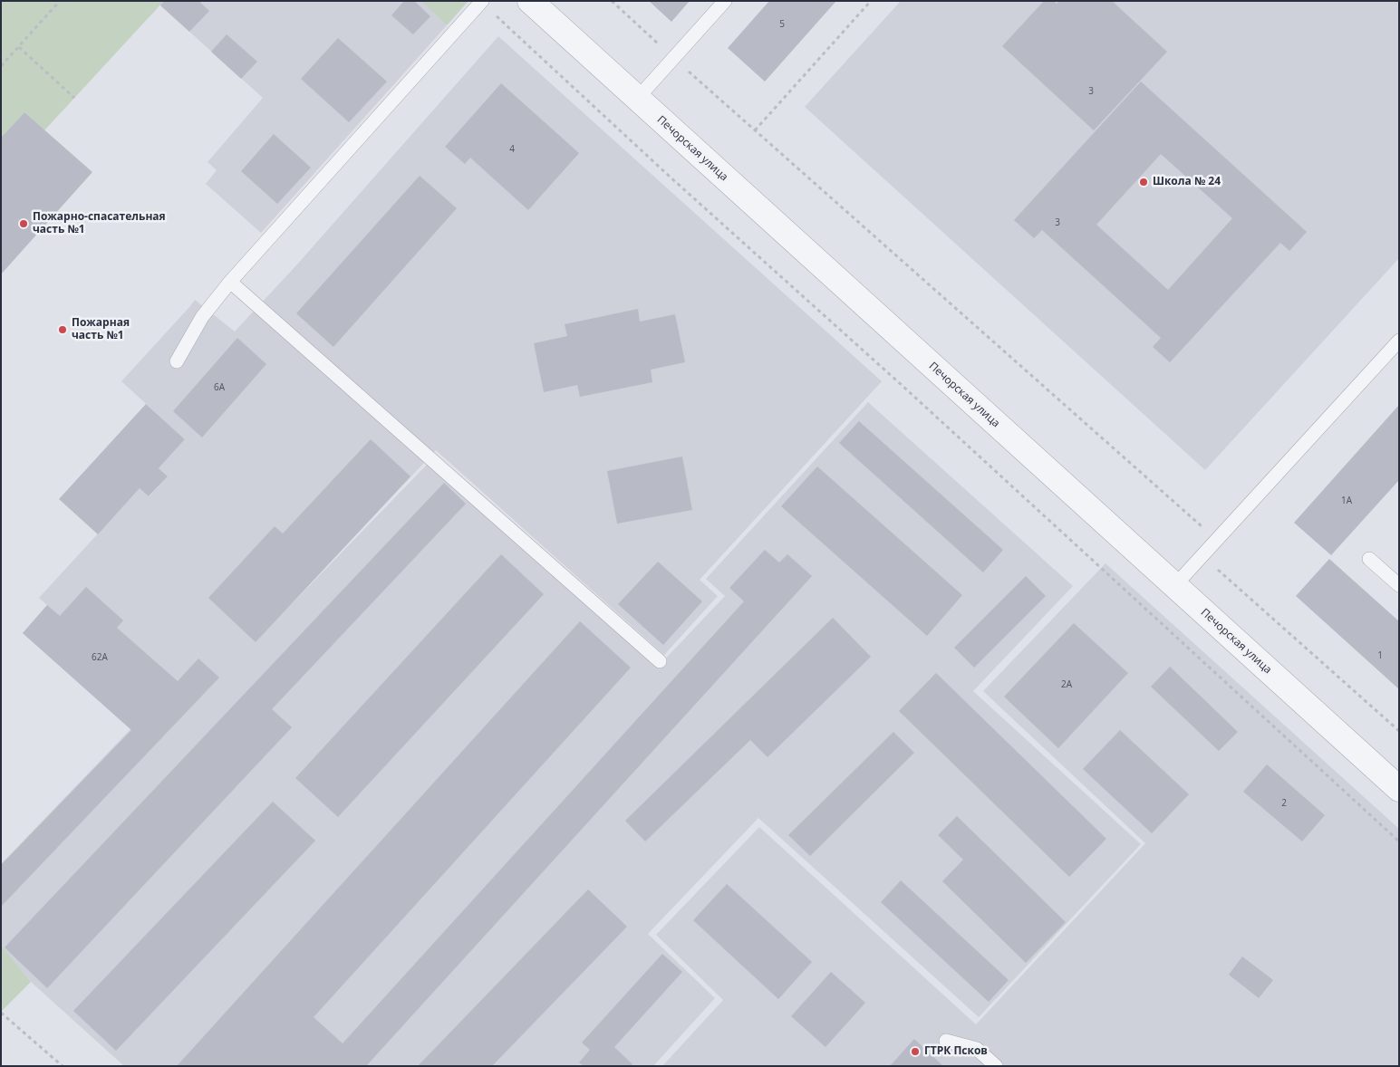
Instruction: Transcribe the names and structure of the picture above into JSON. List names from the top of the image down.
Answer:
{
  "streets": {
    "street": ["Печорская улица"]
  },
  "places": [
    "Школа № 24",
    "Пожарно-спасательная часть №1",
    "Пожарная часть №1",
    "ГТРК Псков"
  ],
  "house_numbers": [
    "5",
    "3",
    "4",
    "3",
    "6А",
    "1А",
    "1",
    "62А",
    "2А",
    "2"
  ]
}
